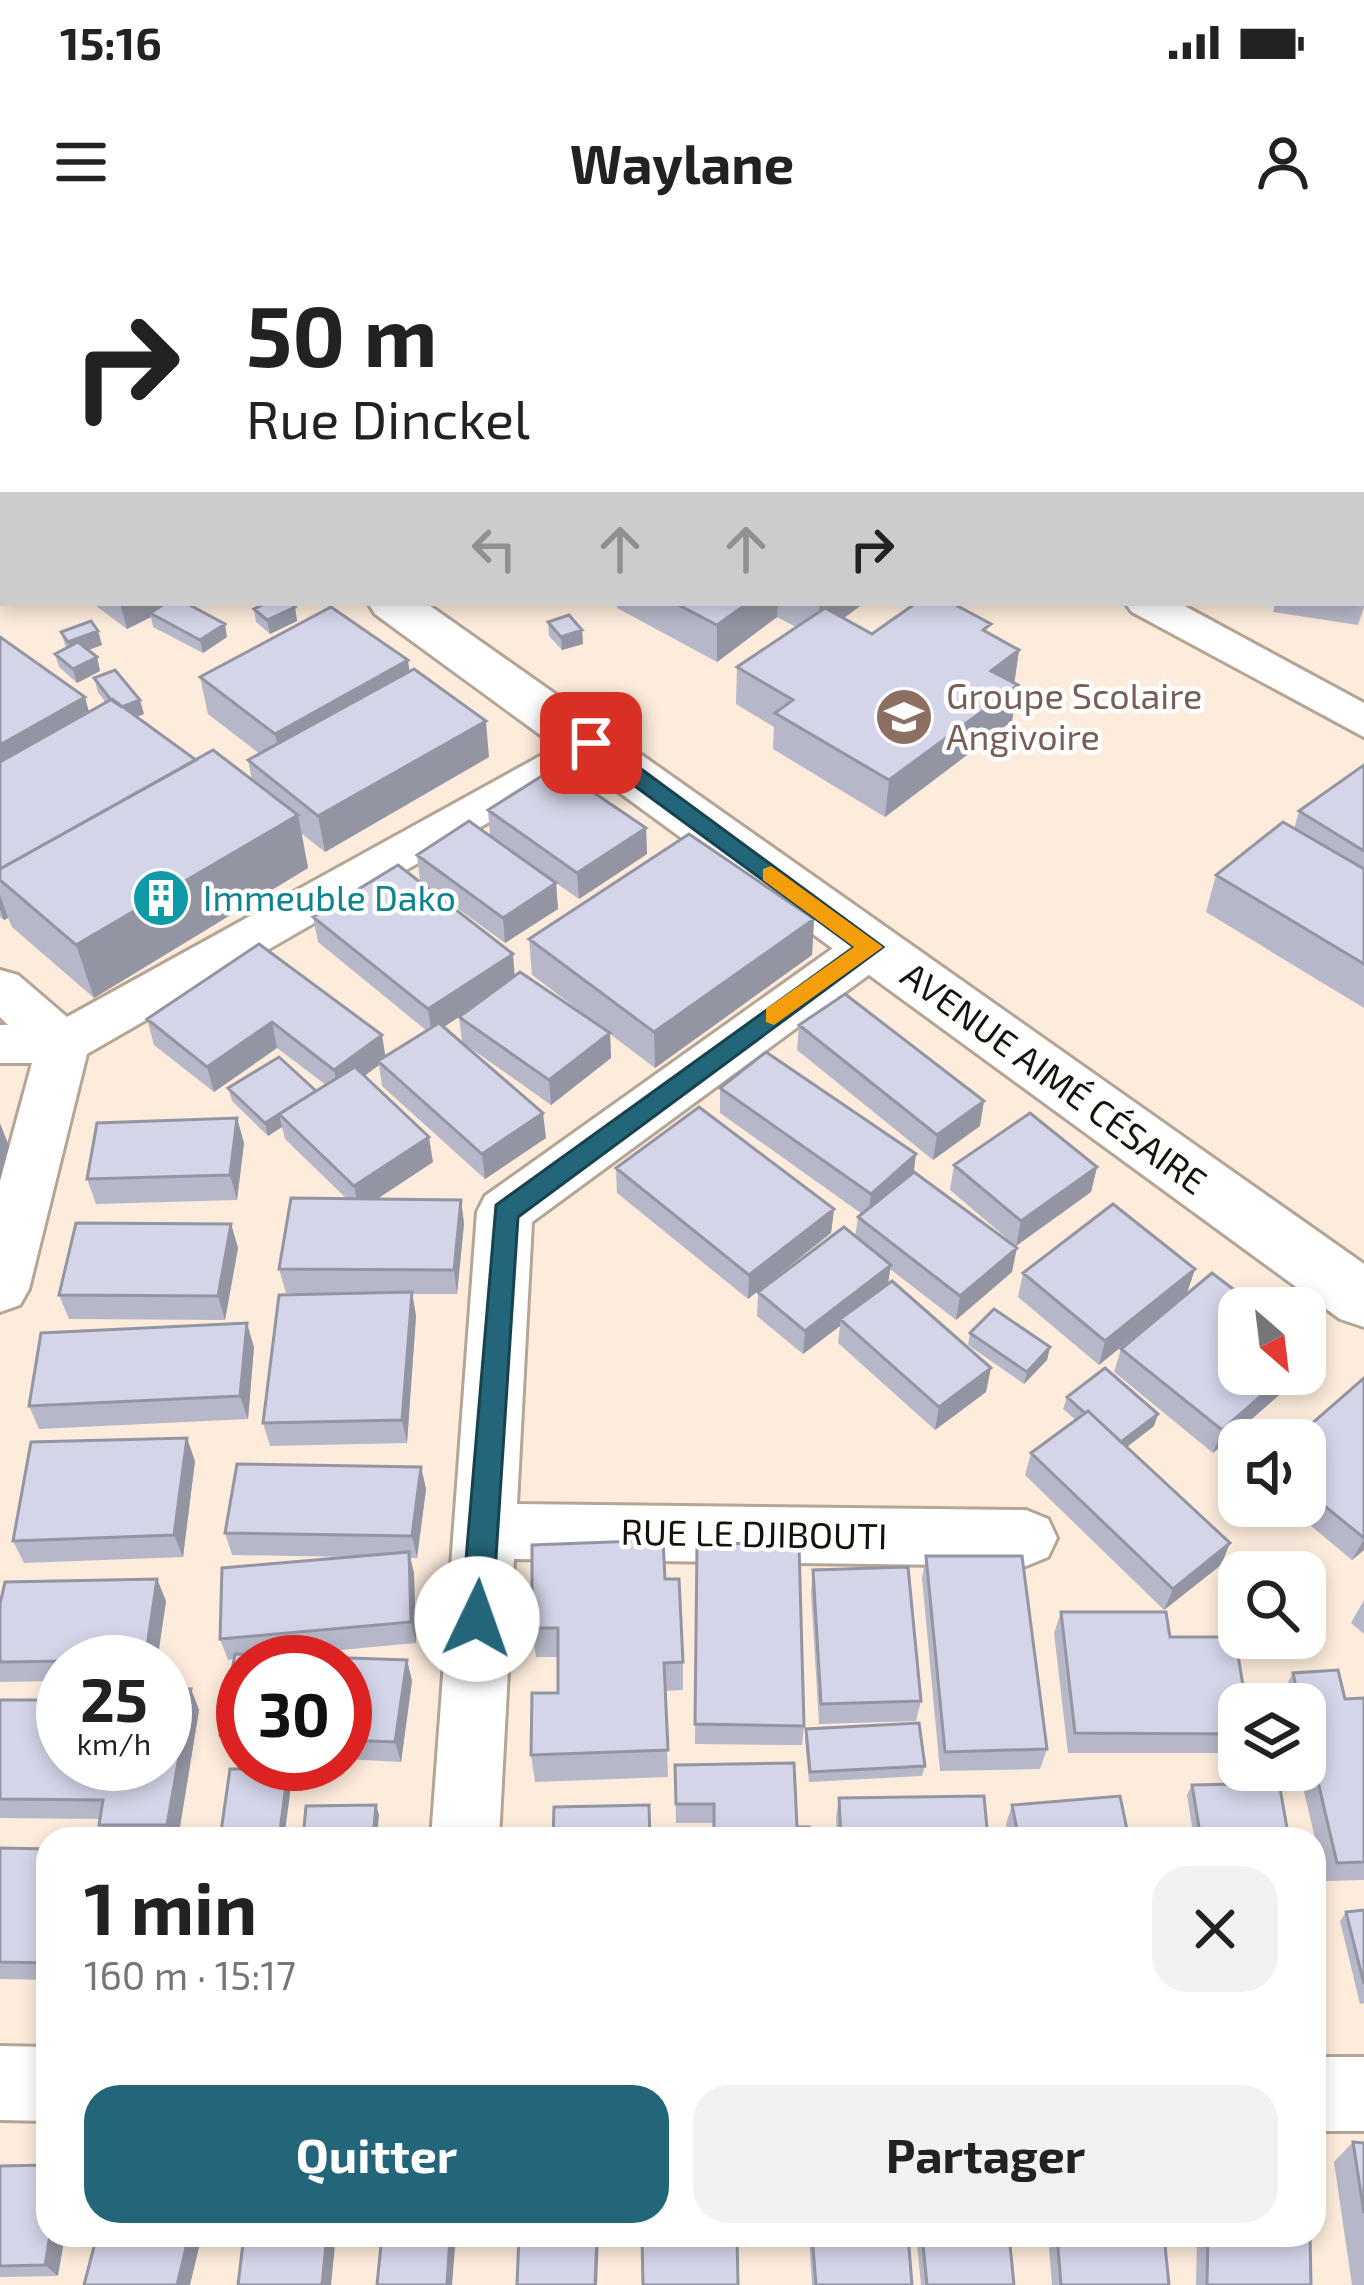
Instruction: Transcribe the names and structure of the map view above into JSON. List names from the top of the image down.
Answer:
{
  "streets": {
    "street": ["AVENUE AIMÉ CÉSAIRE", "RUE LE DJIBOUTI"]
  },
  "places": {
    "school or university": ["Groupe Scolaire Angivoire"],
    "building": ["Immeuble Dako"]
  },
  "north": "bottom right",
  "page": {
    "status": "15:16",
    "header": "Waylane",
    "turn": ["50 m", "Rue Dinckel"],
    "speed": "25 km/h",
    "limit": "30",
    "heading": ["1 min", "160 m · 15:17"],
    "buttons": ["Quitter", "Partager"]
  }
}
